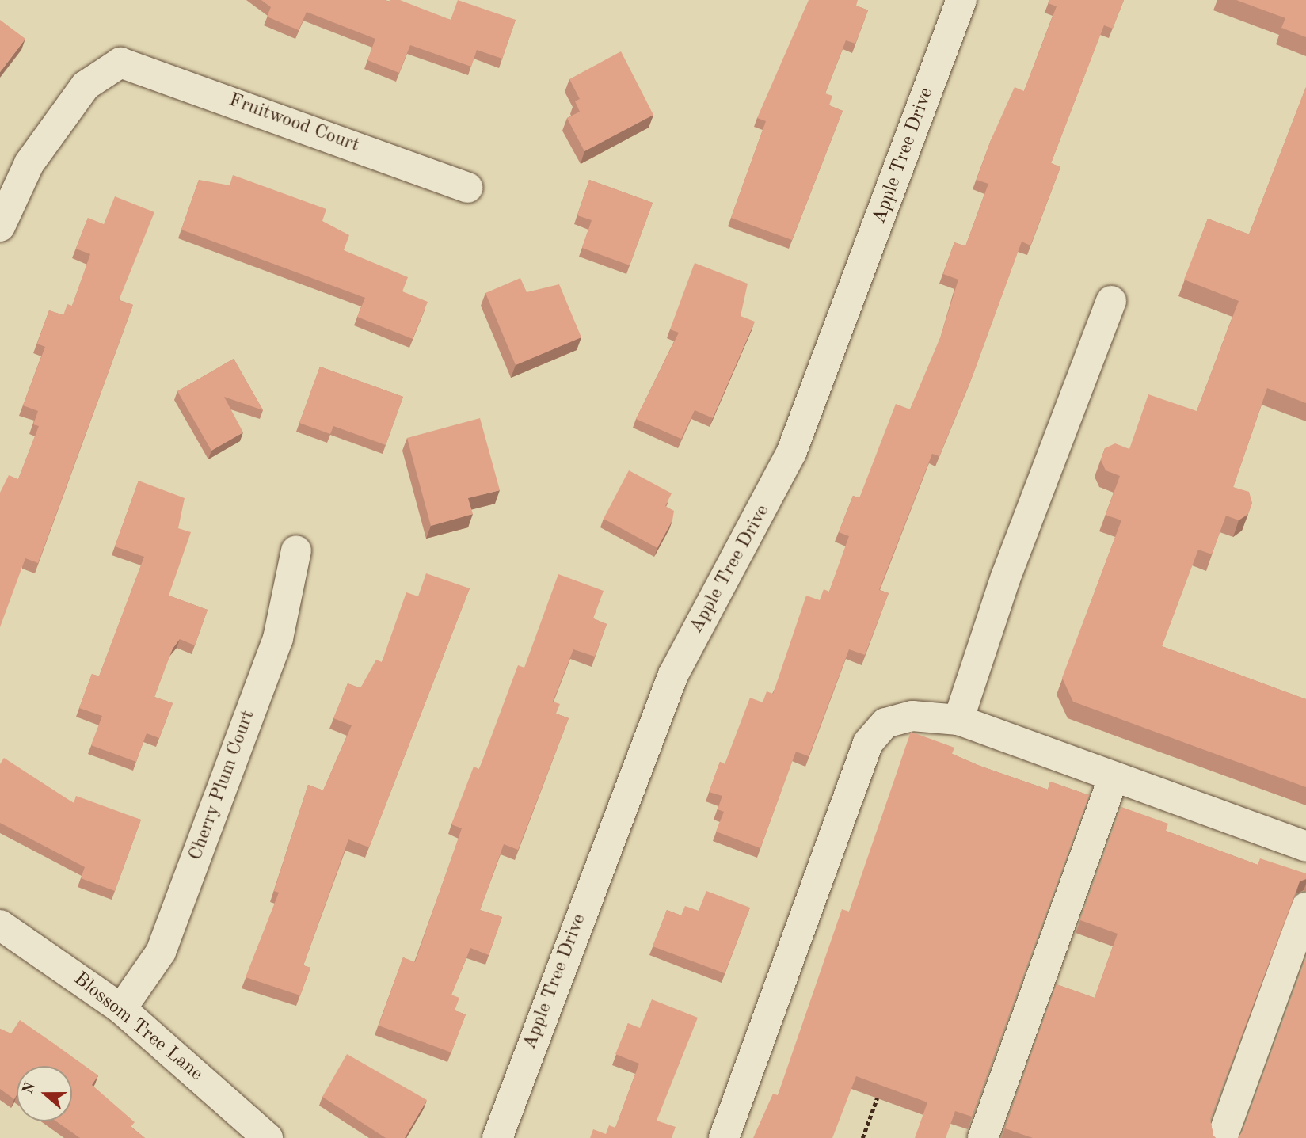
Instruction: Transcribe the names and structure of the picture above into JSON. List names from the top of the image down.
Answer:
{
  "streets": {
    "street": [
      "Fruitwood Court",
      "Apple Tree Drive",
      "Cherry Plum Court",
      "Blossom Tree Lane"
    ]
  },
  "crossings": [
    ["Cherry Plum Court", "Blossom Tree Lane"]
  ],
  "north": "left"
}
